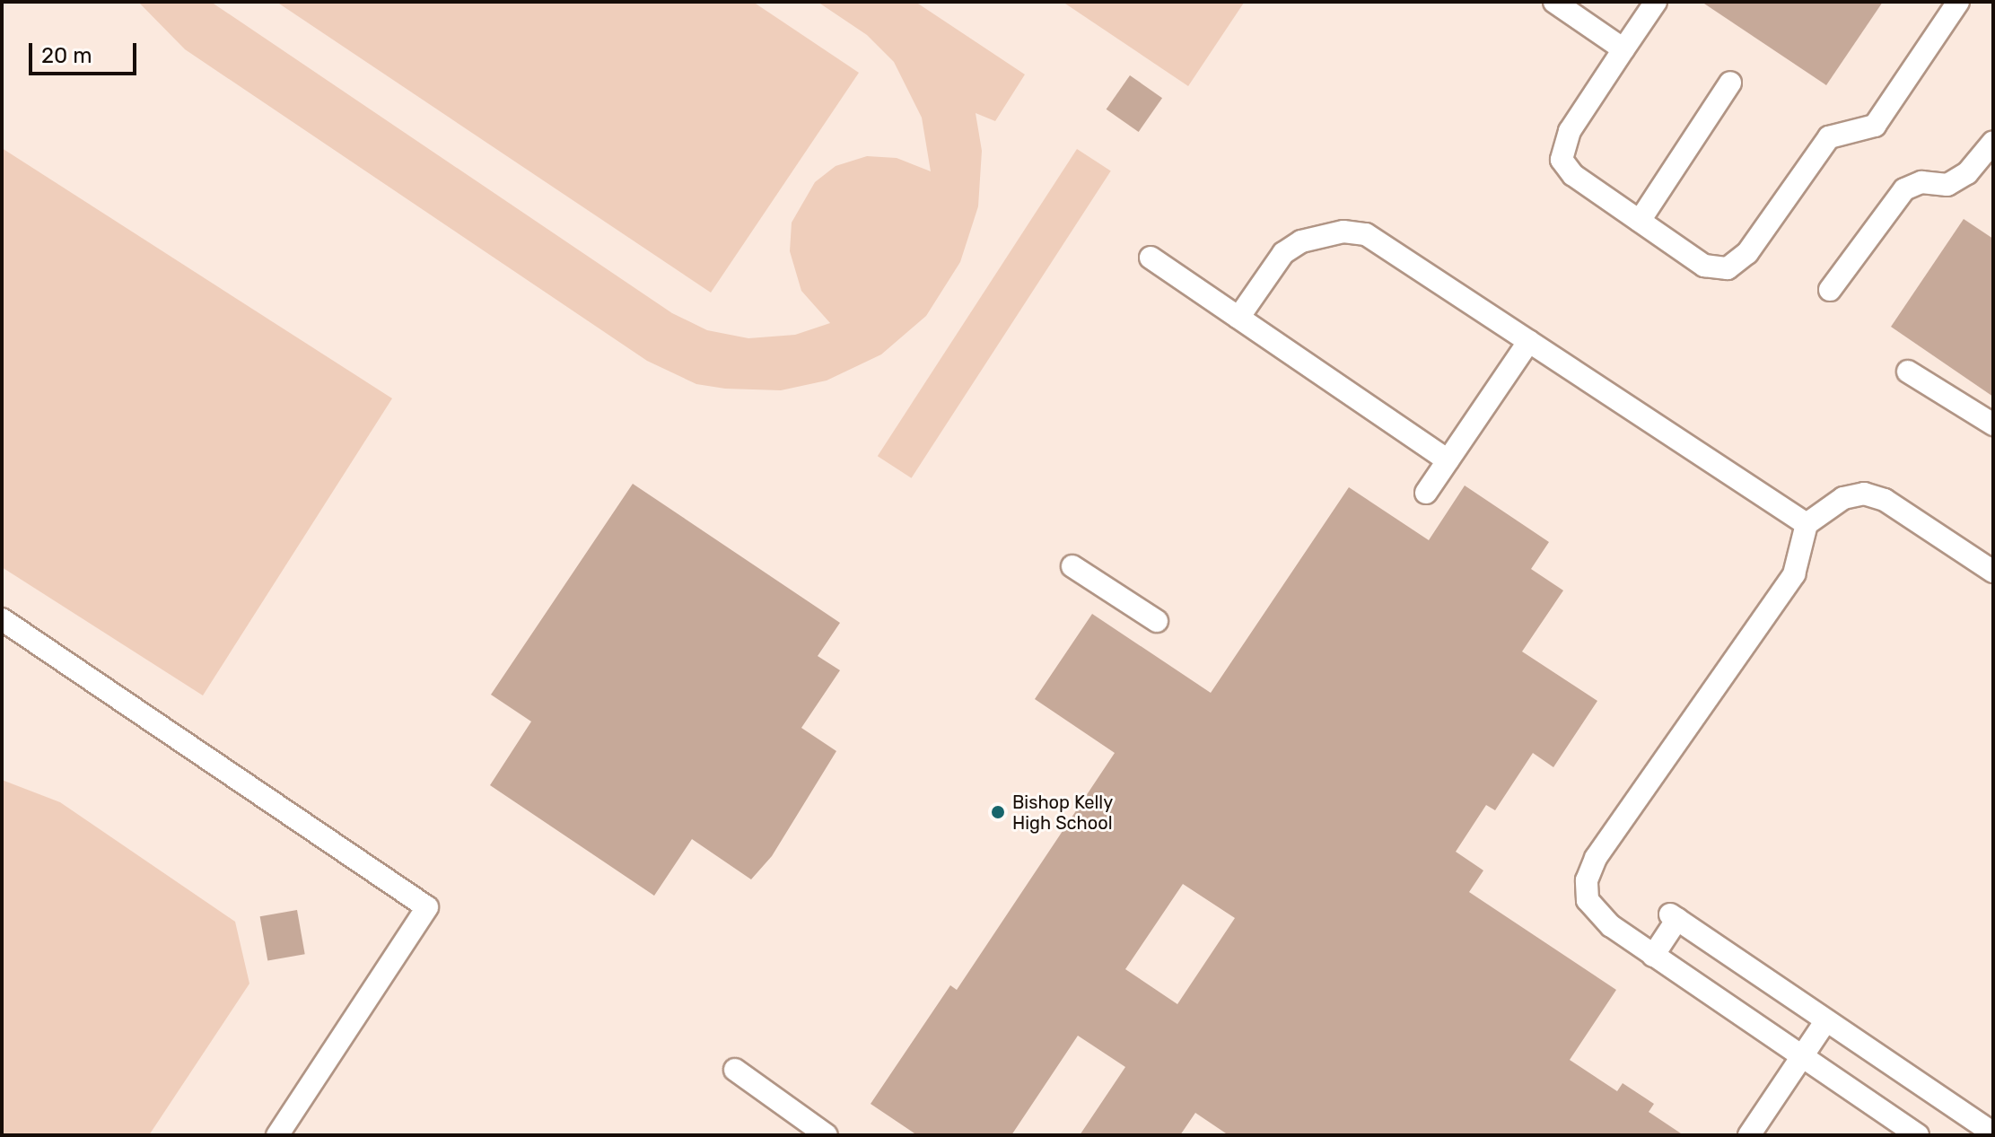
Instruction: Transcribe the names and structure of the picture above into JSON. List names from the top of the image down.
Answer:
{
  "places": ["Bishop Kelly High School"],
  "scale_bar": "20 m"
}
